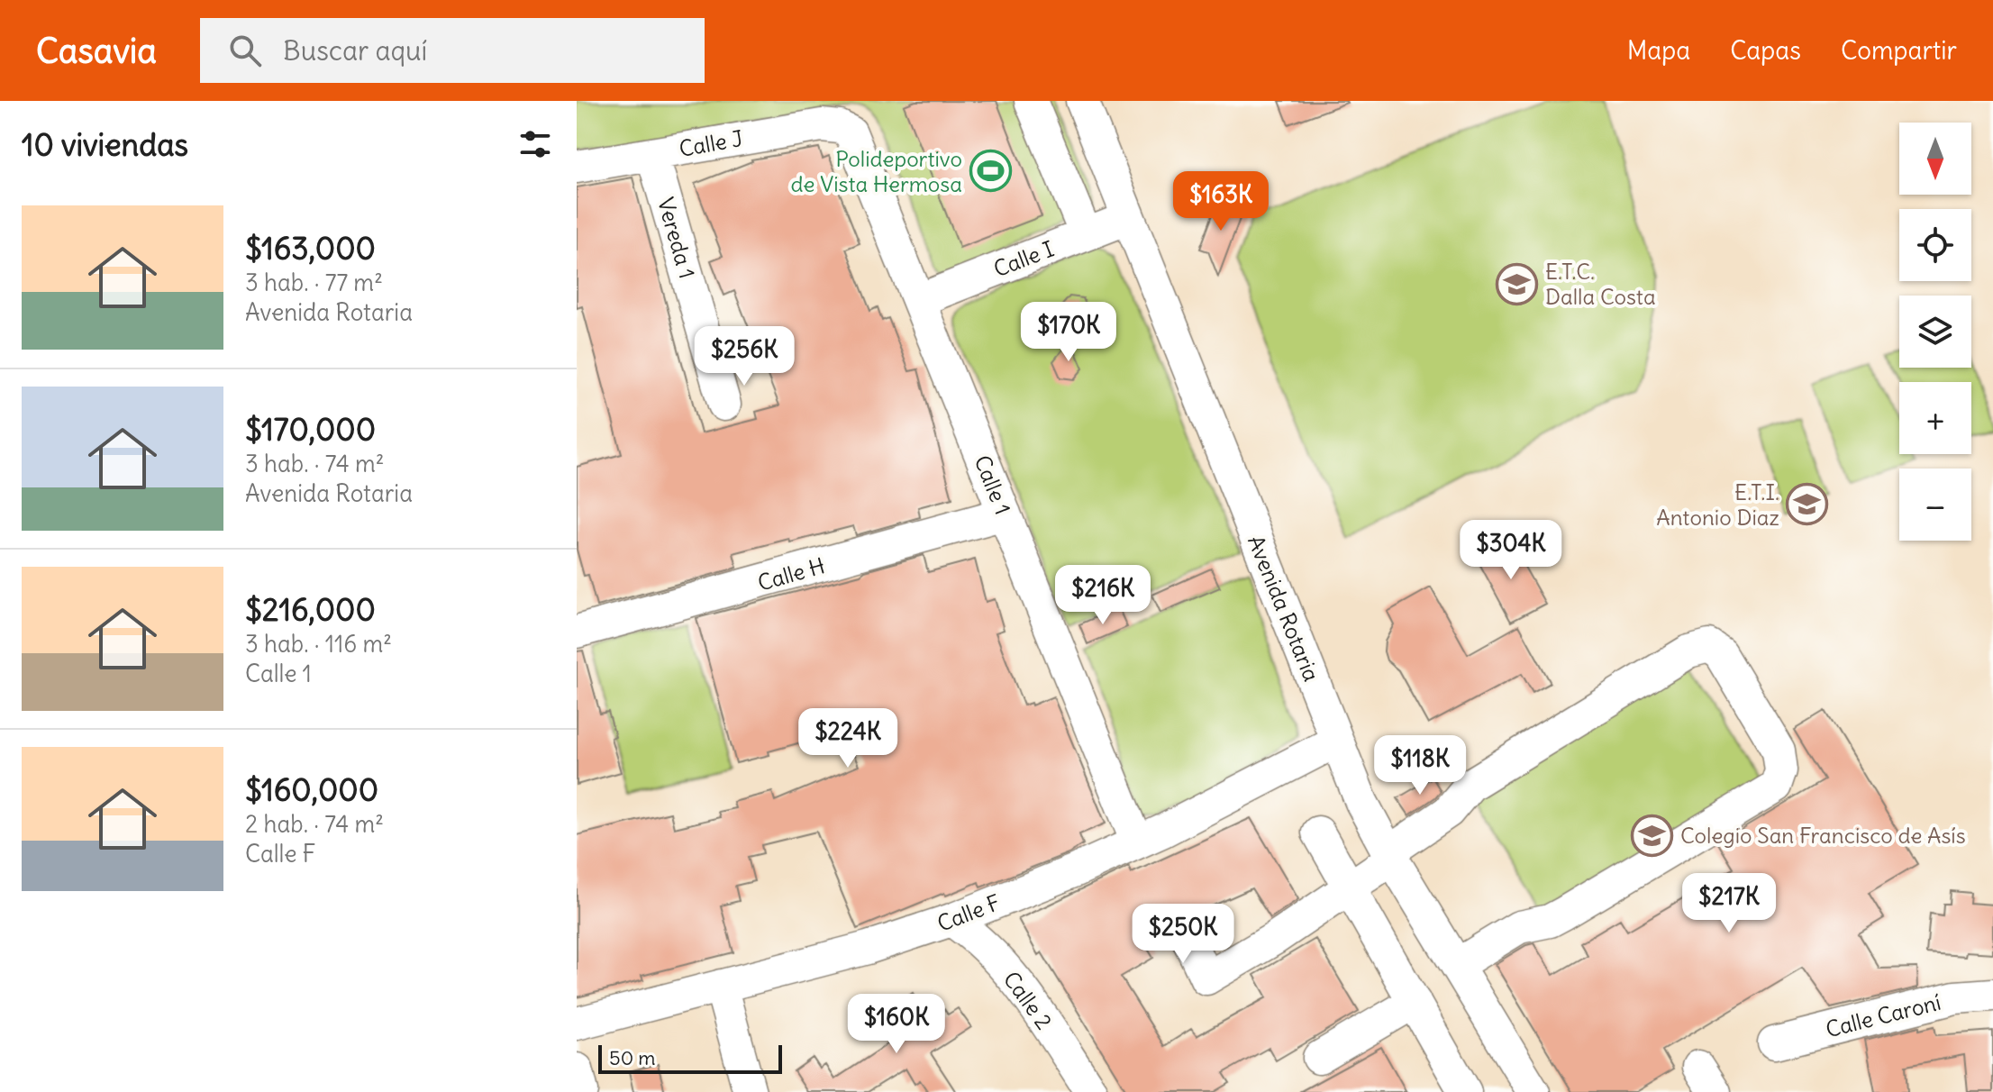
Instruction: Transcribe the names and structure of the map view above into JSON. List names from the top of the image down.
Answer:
{
  "streets": {
    "street": [
      "Calle J",
      "Vereda 1",
      "Calle I",
      "Calle 1",
      "Calle H",
      "Avenida Rotaria",
      "Calle F",
      "Calle 2",
      "Calle Caroní"
    ]
  },
  "crossings": [
    ["Calle J", "Vereda 1"],
    ["Calle J", "Calle 1"],
    ["Calle I", "Calle 1"],
    ["Calle I", "Avenida Rotaria"],
    ["Calle 1", "Calle H"],
    ["Calle 1", "Calle F"],
    ["Avenida Rotaria", "Calle F"],
    ["Calle F", "Calle 2"]
  ],
  "places": {
    "sports": ["Polideportivo de Vista Hermosa"],
    "school or university": ["E.T.C. Dalla Costa", "E.T.I. Antonio Diaz", "Colegio San Francisco de Asís"]
  },
  "scale_bar": "50 m",
  "north": "bottom",
  "page": {
    "header": "Casavia",
    "search": "Buscar aquí",
    "nav": ["Mapa", "Capas", "Compartir"],
    "heading": "10 viviendas",
    "map_buttons": ["+", "−"],
    "price": [
      "$163K",
      "$170K",
      "$256K",
      "$304K",
      "$216K",
      "$224K",
      "$118K",
      "$217K",
      "$250K",
      "$160K"
    ],
    "list": [
      {
        "name": "$163,000",
        "note": "3 hab. · 77 m² · Avenida Rotaria"
      },
      {
        "name": "$170,000",
        "note": "3 hab. · 74 m² · Avenida Rotaria"
      },
      {
        "name": "$216,000",
        "note": "3 hab. · 116 m² · Calle 1"
      },
      {
        "name": "$160,000",
        "note": "2 hab. · 74 m² · Calle F"
      }
    ],
    "scale": "50 m"
  }
}
